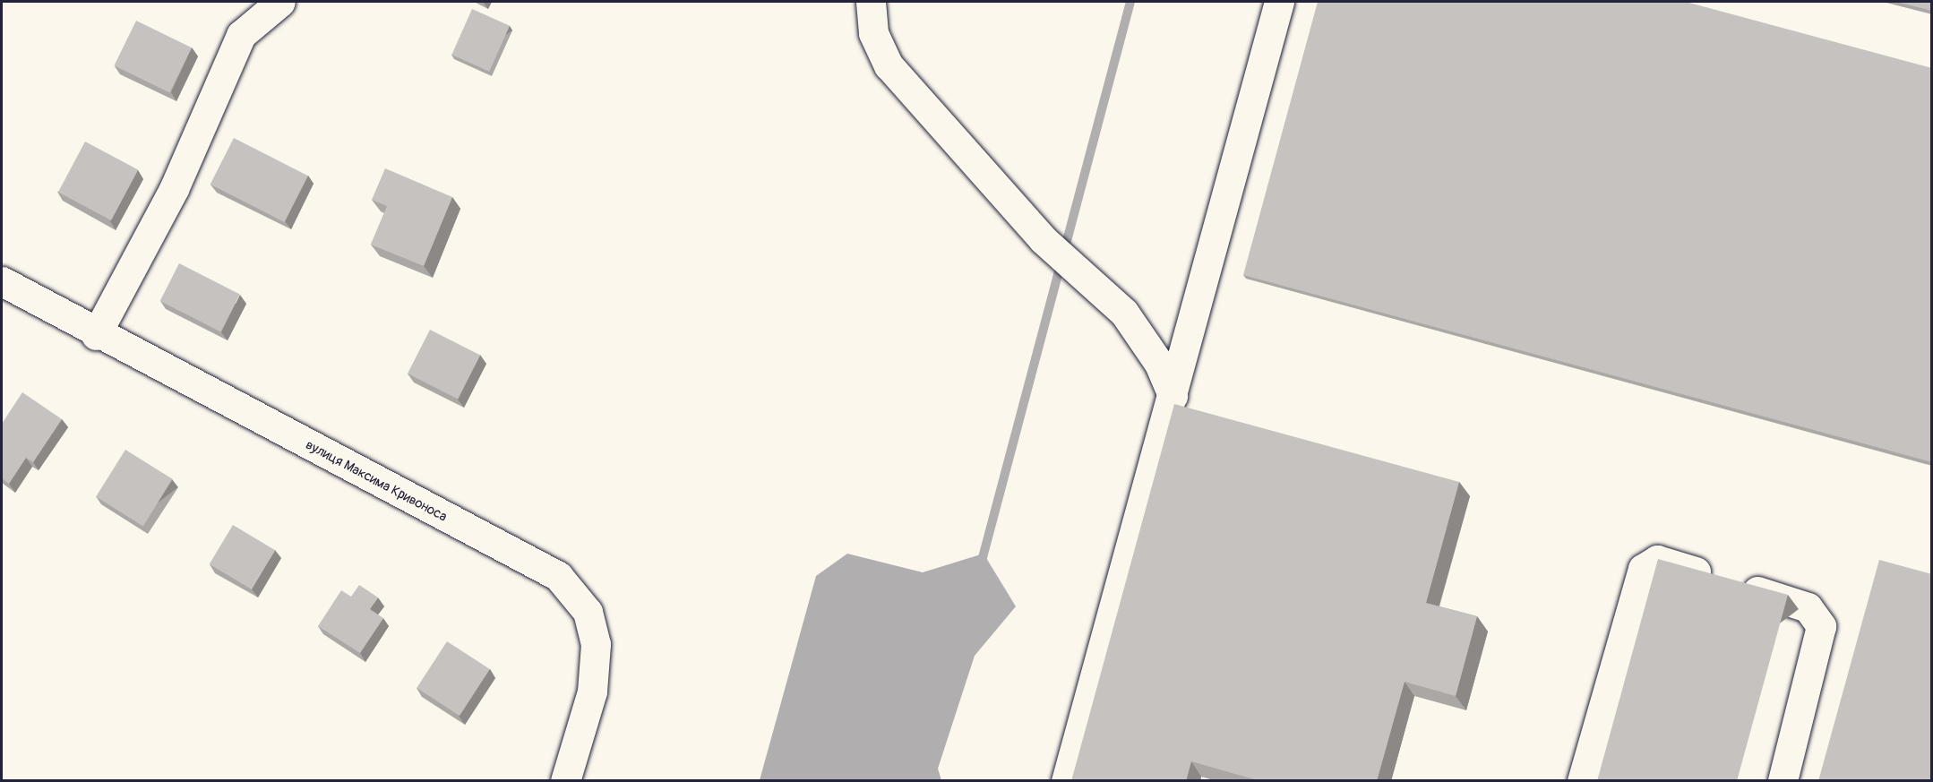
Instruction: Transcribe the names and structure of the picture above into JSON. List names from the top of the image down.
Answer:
{
  "streets": {
    "street": ["вулиця Максима Кривоноса"]
  }
}
